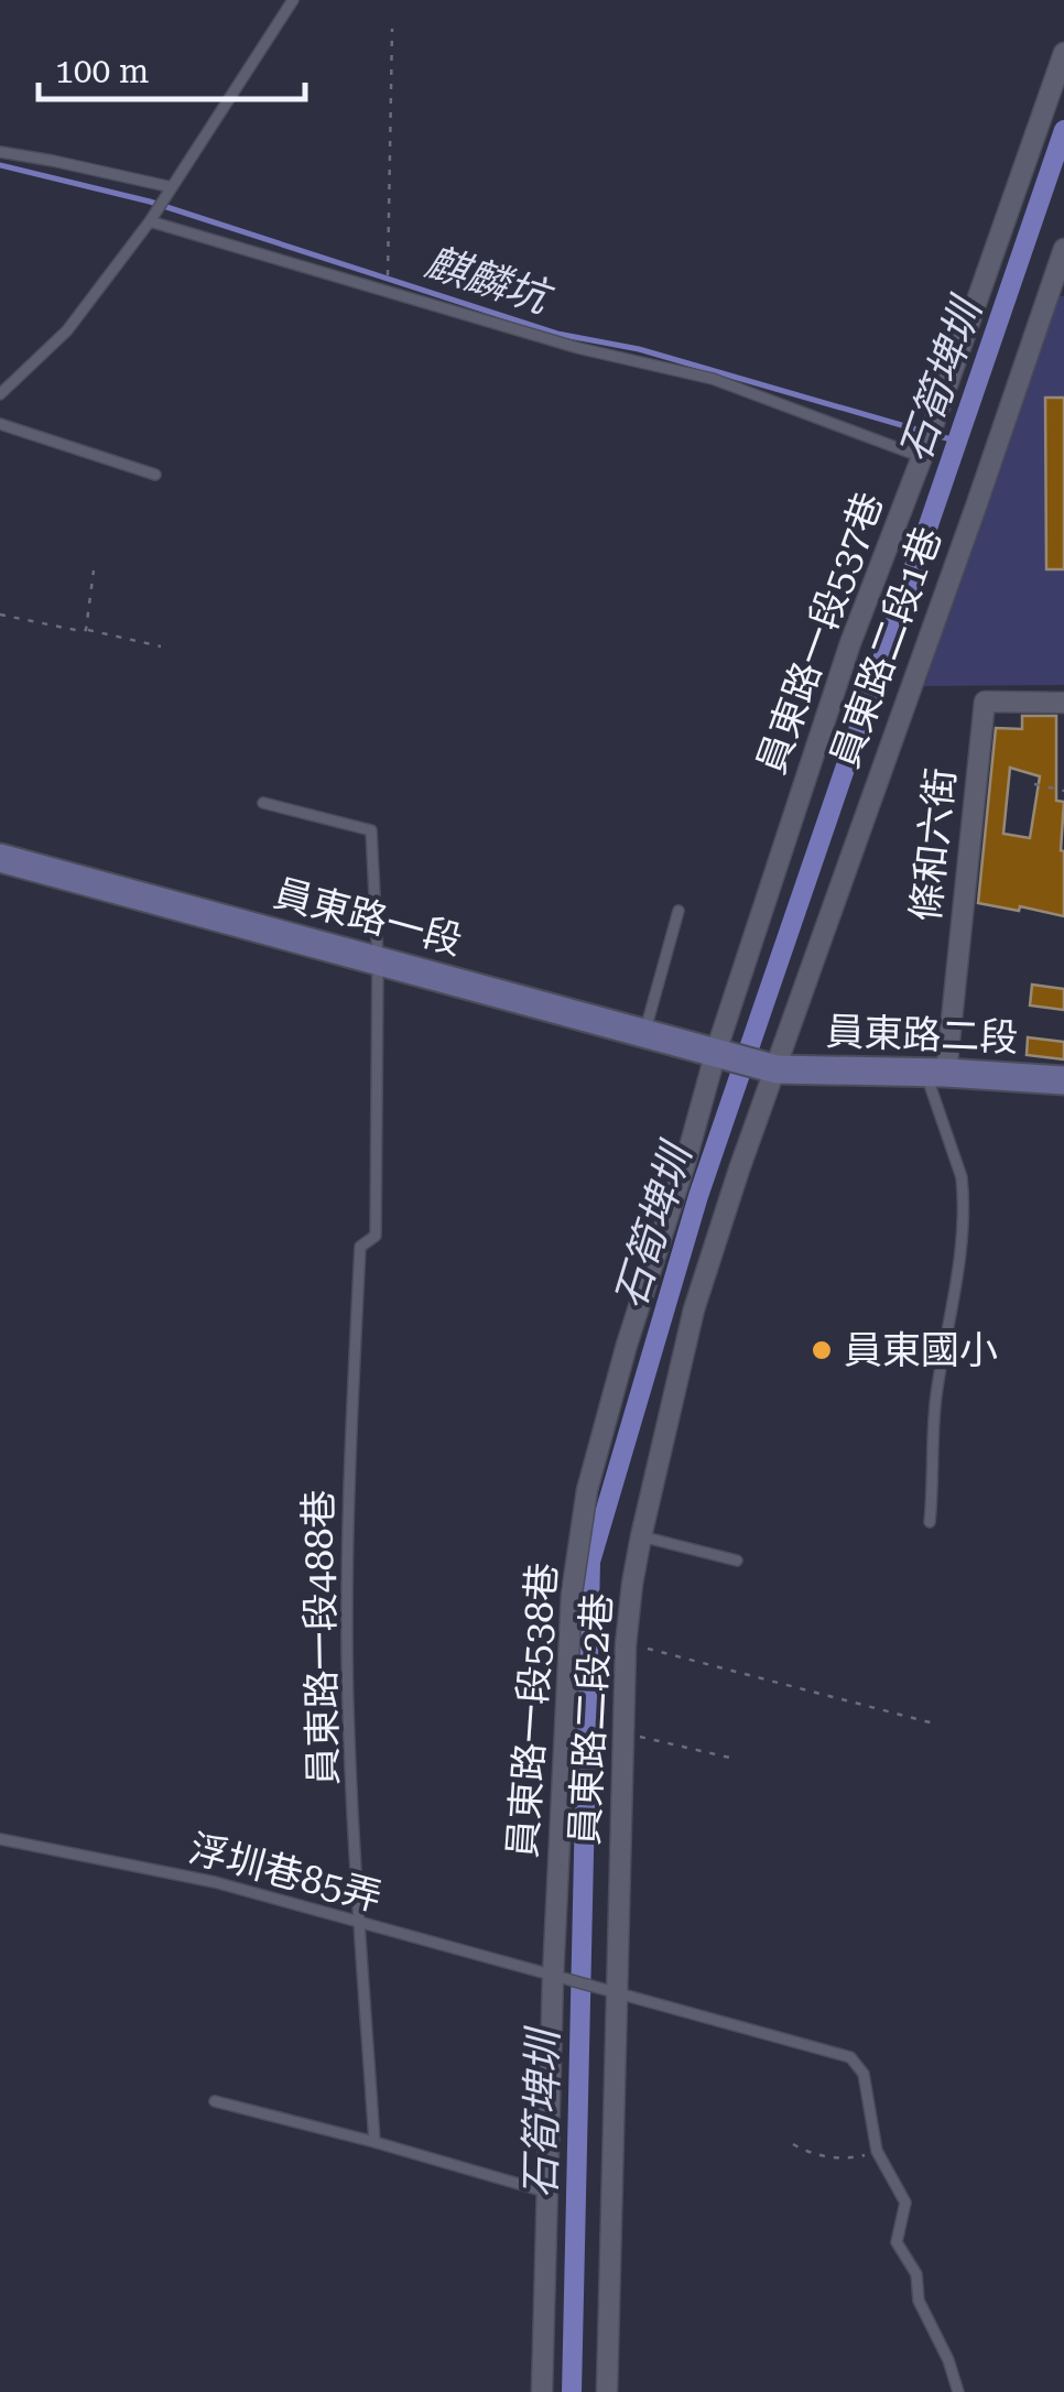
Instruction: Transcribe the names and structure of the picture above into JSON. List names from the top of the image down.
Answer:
{
  "streets": {
    "main road": ["員東路一段", "員東路二段"],
    "street": [
      "員東路一段537巷",
      "員東路二段1巷",
      "條和六街",
      "員東路一段538巷",
      "員東路二段2巷"
    ],
    "lane": ["員東路一段488巷", "浮圳巷85弄"]
  },
  "crossings": [
    ["員東路一段537巷", "員東路一段"],
    ["員東路一段537巷", "員東路二段"],
    ["員東路一段537巷", "員東路一段538巷"],
    ["員東路二段1巷", "員東路二段"],
    ["員東路二段1巷", "員東路二段2巷"],
    ["條和六街", "員東路二段"],
    ["員東路一段", "員東路二段"],
    ["員東路一段", "員東路一段488巷"],
    ["員東路一段", "員東路一段538巷"],
    ["員東路二段", "員東路一段538巷"],
    ["員東路二段", "員東路二段2巷"],
    ["員東路一段488巷", "浮圳巷85弄"],
    ["員東路一段538巷", "浮圳巷85弄"],
    ["員東路二段2巷", "浮圳巷85弄"]
  ],
  "water": ["麒麟坑", "石筍埤圳"],
  "places": ["員東國小"],
  "scale_bar": "100 m"
}
